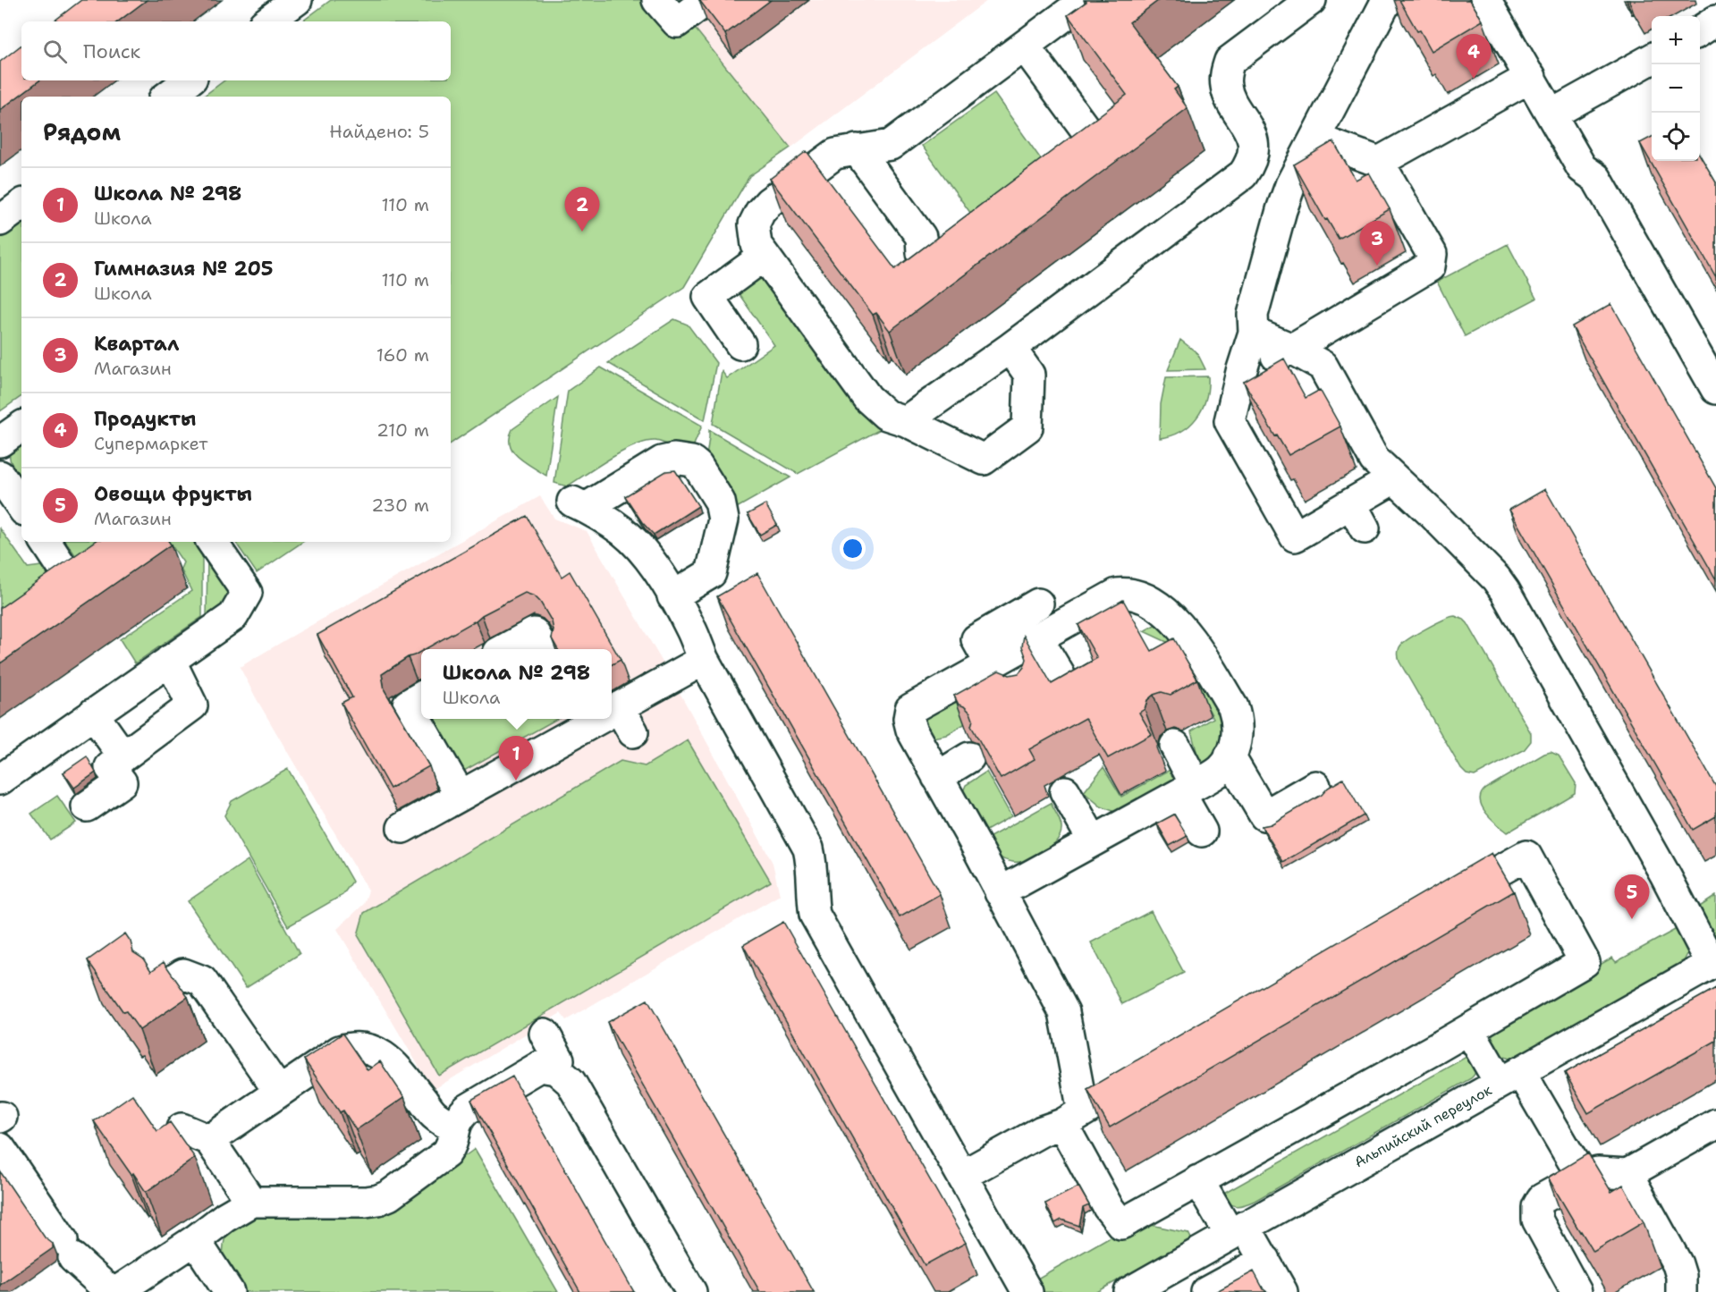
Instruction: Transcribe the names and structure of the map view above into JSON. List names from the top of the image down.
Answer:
{
  "streets": {
    "street": ["Альпийский переулок"]
  },
  "page": {
    "map_buttons": ["+", "−"],
    "search": "Поиск",
    "pins": [
      "4",
      "2",
      "3",
      "1",
      "5"
    ],
    "heading": ["Рядом", "Найдено: 5"],
    "list": [
      {
        "mark": "1",
        "name": "Школа № 298",
        "note": "Школа",
        "value": "110 m"
      },
      {
        "mark": "2",
        "name": "Гимназия № 205",
        "note": "Школа",
        "value": "110 m"
      },
      {
        "mark": "3",
        "name": "Квартал",
        "note": "Магазин",
        "value": "160 m"
      },
      {
        "mark": "4",
        "name": "Продукты",
        "note": "Супермаркет",
        "value": "210 m"
      },
      {
        "mark": "5",
        "name": "Овощи фрукты",
        "note": "Магазин",
        "value": "230 m"
      }
    ],
    "popup": ["Школа № 298", "Школа"]
  }
}
